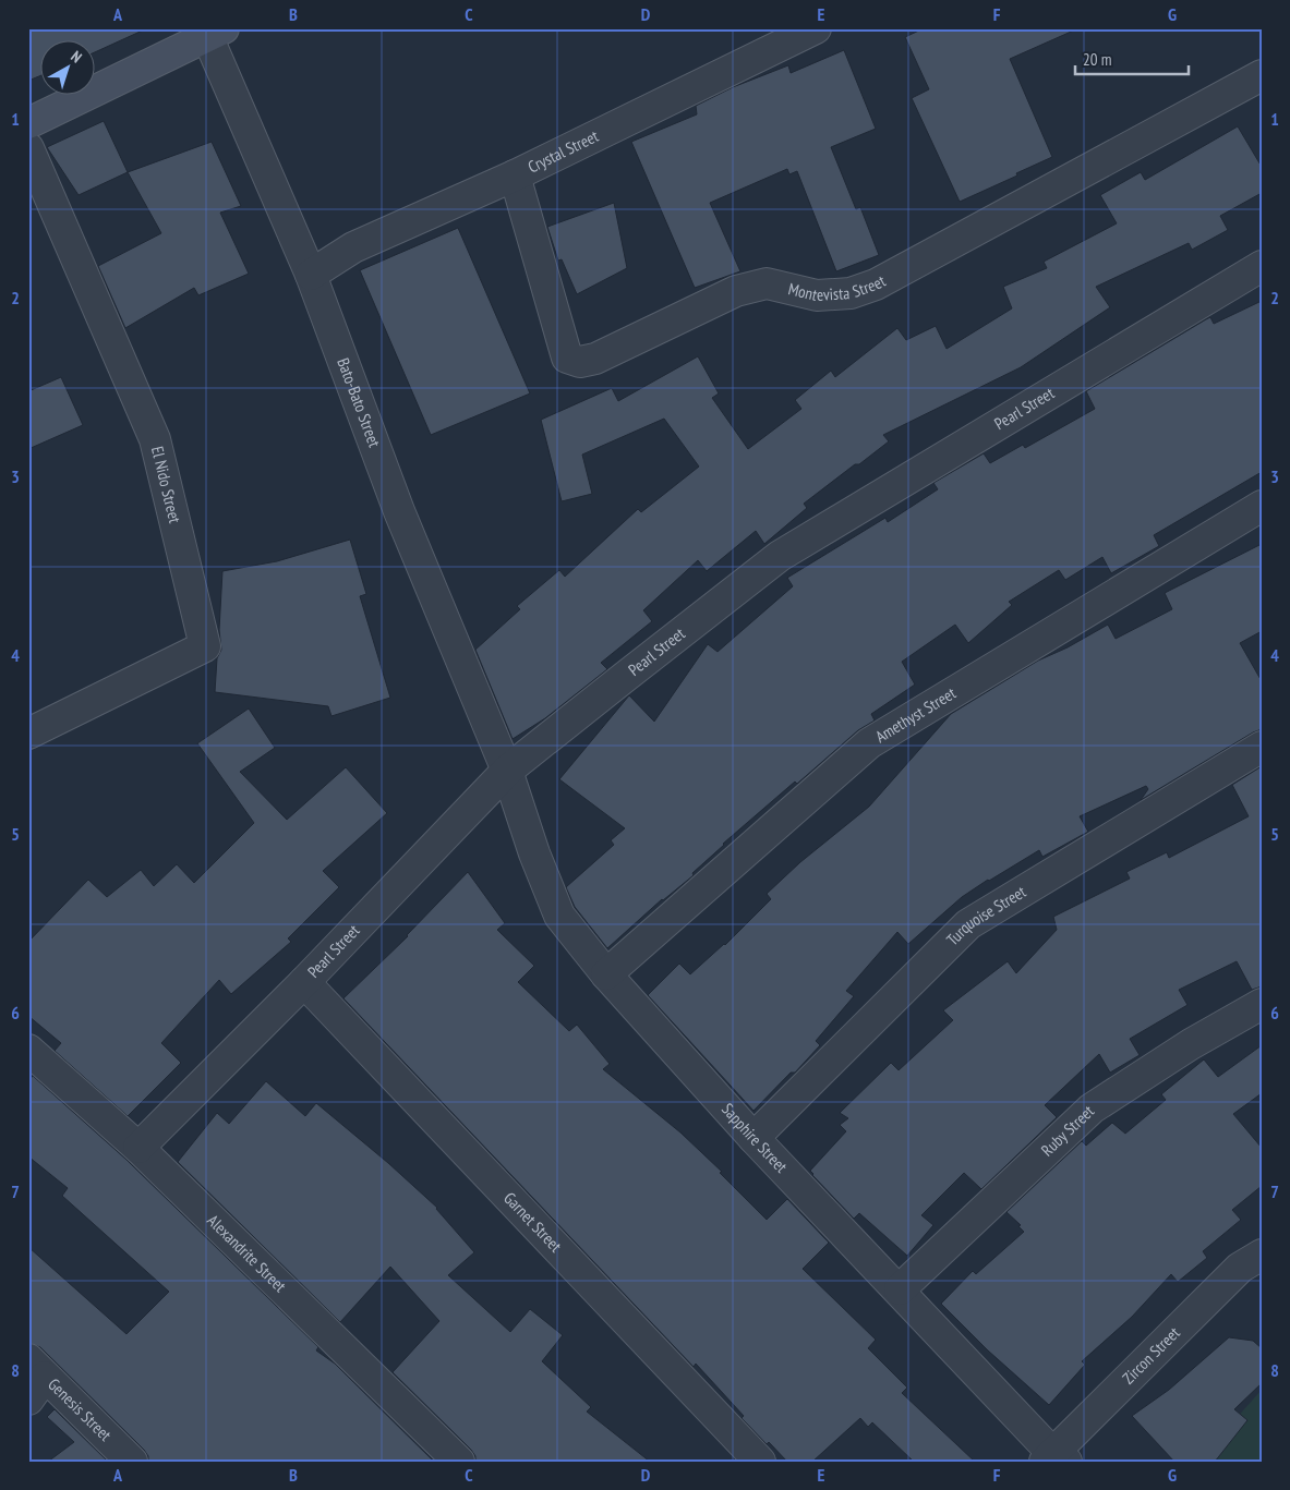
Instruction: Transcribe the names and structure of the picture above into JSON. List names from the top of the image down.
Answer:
{
  "streets": {
    "street": [
      "Crystal Street",
      "Montevista Street",
      "Bato-Bato Street",
      "Pearl Street",
      "El Nido Street",
      "Amethyst Street",
      "Turquoise Street",
      "Ruby Street",
      "Sapphire Street",
      "Garnet Street",
      "Alexandrite Street",
      "Zircon Street",
      "Genesis Street"
    ]
  },
  "crossings": [
    ["Crystal Street", "Montevista Street"],
    ["Crystal Street", "Bato-Bato Street"],
    ["Bato-Bato Street", "Pearl Street"],
    ["Bato-Bato Street", "Sapphire Street"],
    ["Pearl Street", "Sapphire Street"],
    ["Pearl Street", "Garnet Street"],
    ["Pearl Street", "Alexandrite Street"],
    ["Amethyst Street", "Sapphire Street"],
    ["Turquoise Street", "Sapphire Street"],
    ["Ruby Street", "Sapphire Street"],
    ["Sapphire Street", "Zircon Street"]
  ],
  "scale_bar": "20 m",
  "north": "top right",
  "grid": {
    "columns": [
      "A",
      "B",
      "C",
      "D",
      "E",
      "F",
      "G"
    ],
    "rows": [
      "1",
      "2",
      "3",
      "4",
      "5",
      "6",
      "7",
      "8"
    ]
  }
}
